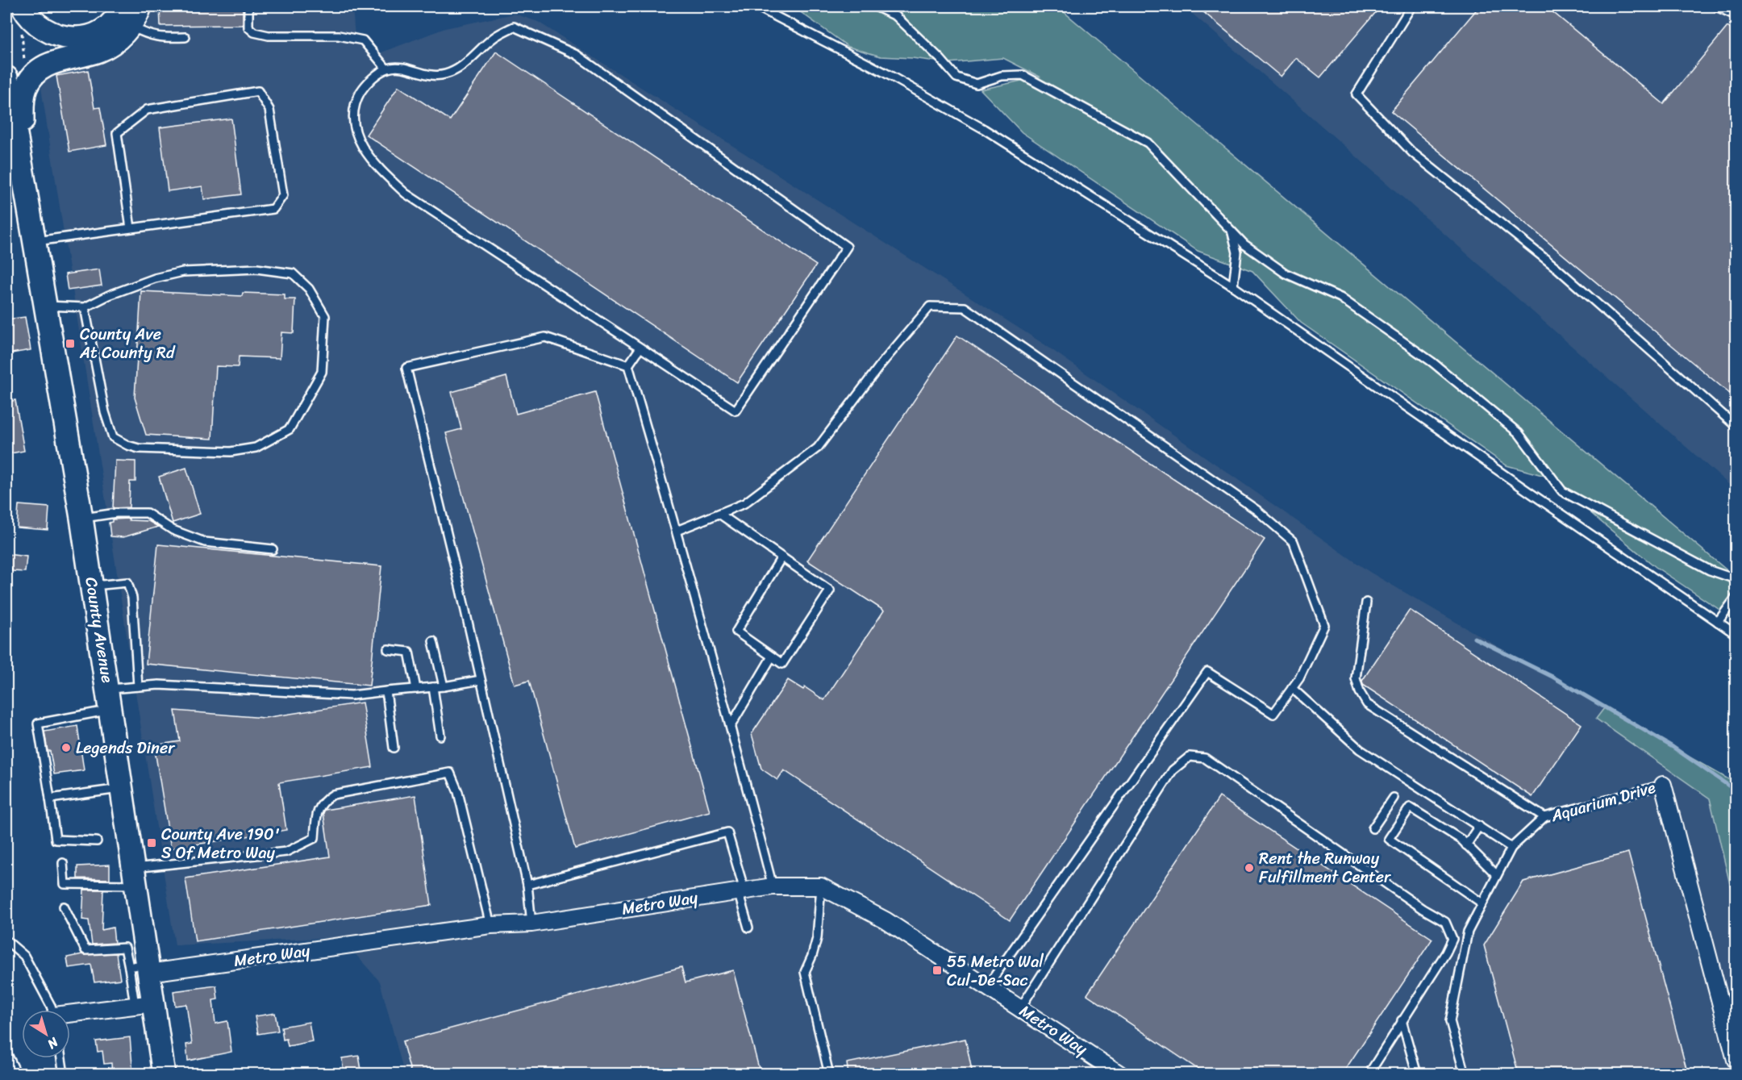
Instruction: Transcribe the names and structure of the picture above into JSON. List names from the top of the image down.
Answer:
{
  "streets": {
    "main road": ["County Avenue"],
    "street": ["Aquarium Drive", "Metro Way"]
  },
  "crossings": [
    ["County Avenue", "Metro Way"]
  ],
  "places": {
    "transit": ["County Ave At County Rd", "County Ave 190' S Of Metro Way", "55 Metro Wal Cul-De-Sac"],
    "other": ["Legends Diner", "Rent the Runway Fulfillment Center"]
  },
  "north": "bottom right"
}
